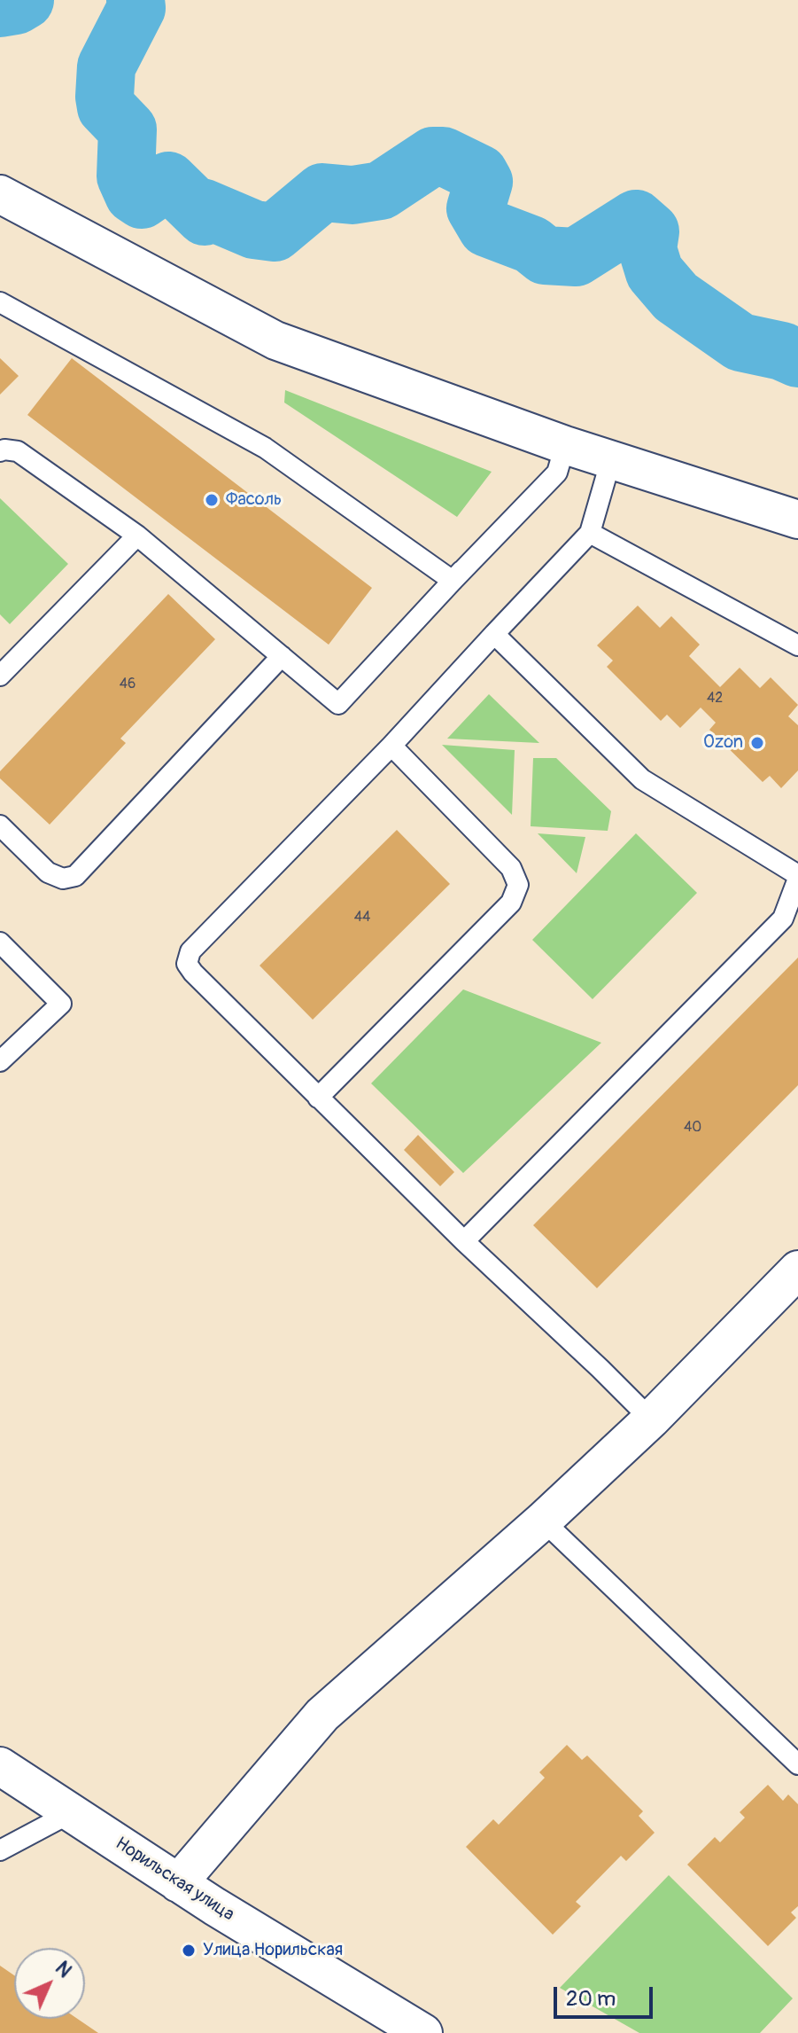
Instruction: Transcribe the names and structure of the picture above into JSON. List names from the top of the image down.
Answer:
{
  "streets": {
    "street": ["Норильская улица"]
  },
  "places": ["Фасоль", "Ozon", "Улица Норильская"],
  "house_numbers": [
    "46",
    "42",
    "44",
    "40"
  ],
  "scale_bar": "20 m",
  "north": "top right"
}
